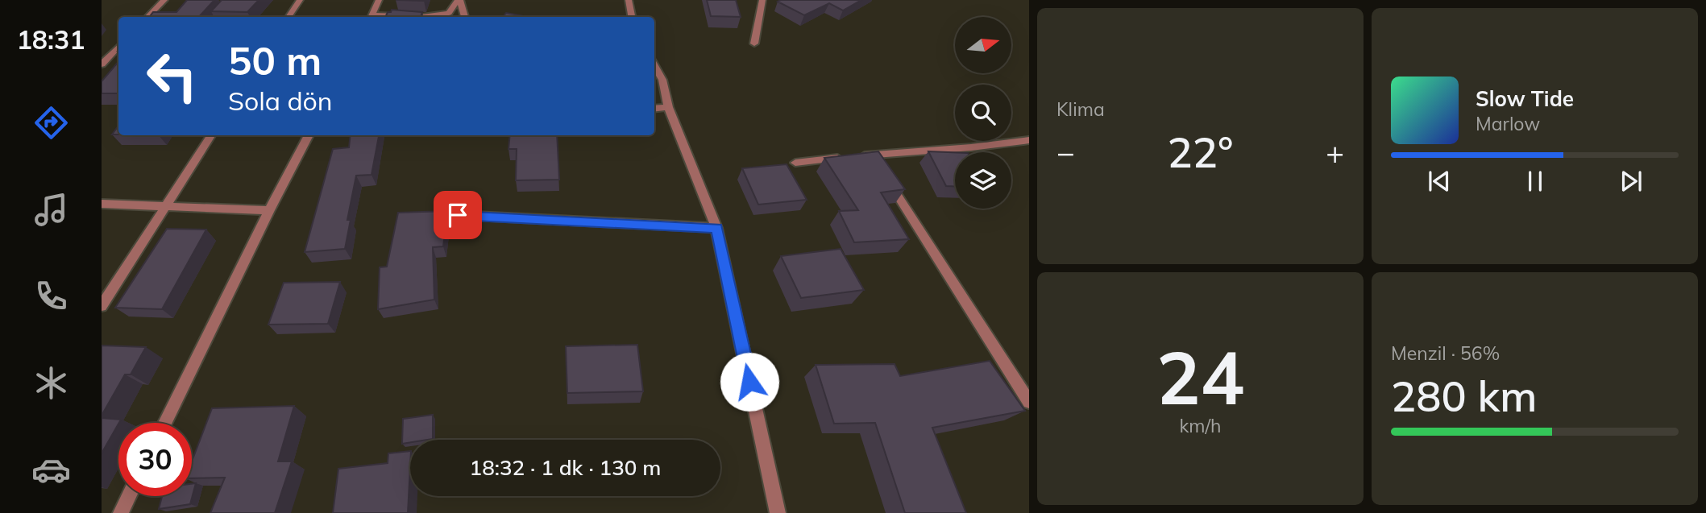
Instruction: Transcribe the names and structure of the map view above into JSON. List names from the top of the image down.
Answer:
{
  "north": "right",
  "page": {
    "tabs": "18:31",
    "tile": [
      "Klima",
      ["24", "km/h"],
      ["Menzil · 56%", "280 km"]
    ],
    "turn": ["50 m", "Sola dön"],
    "song": ["Slow Tide", "Marlow"],
    "heat": ["−", "22°", "+"],
    "limit": "30",
    "trip": "18:32 · 1 dk · 130 m"
  }
}
